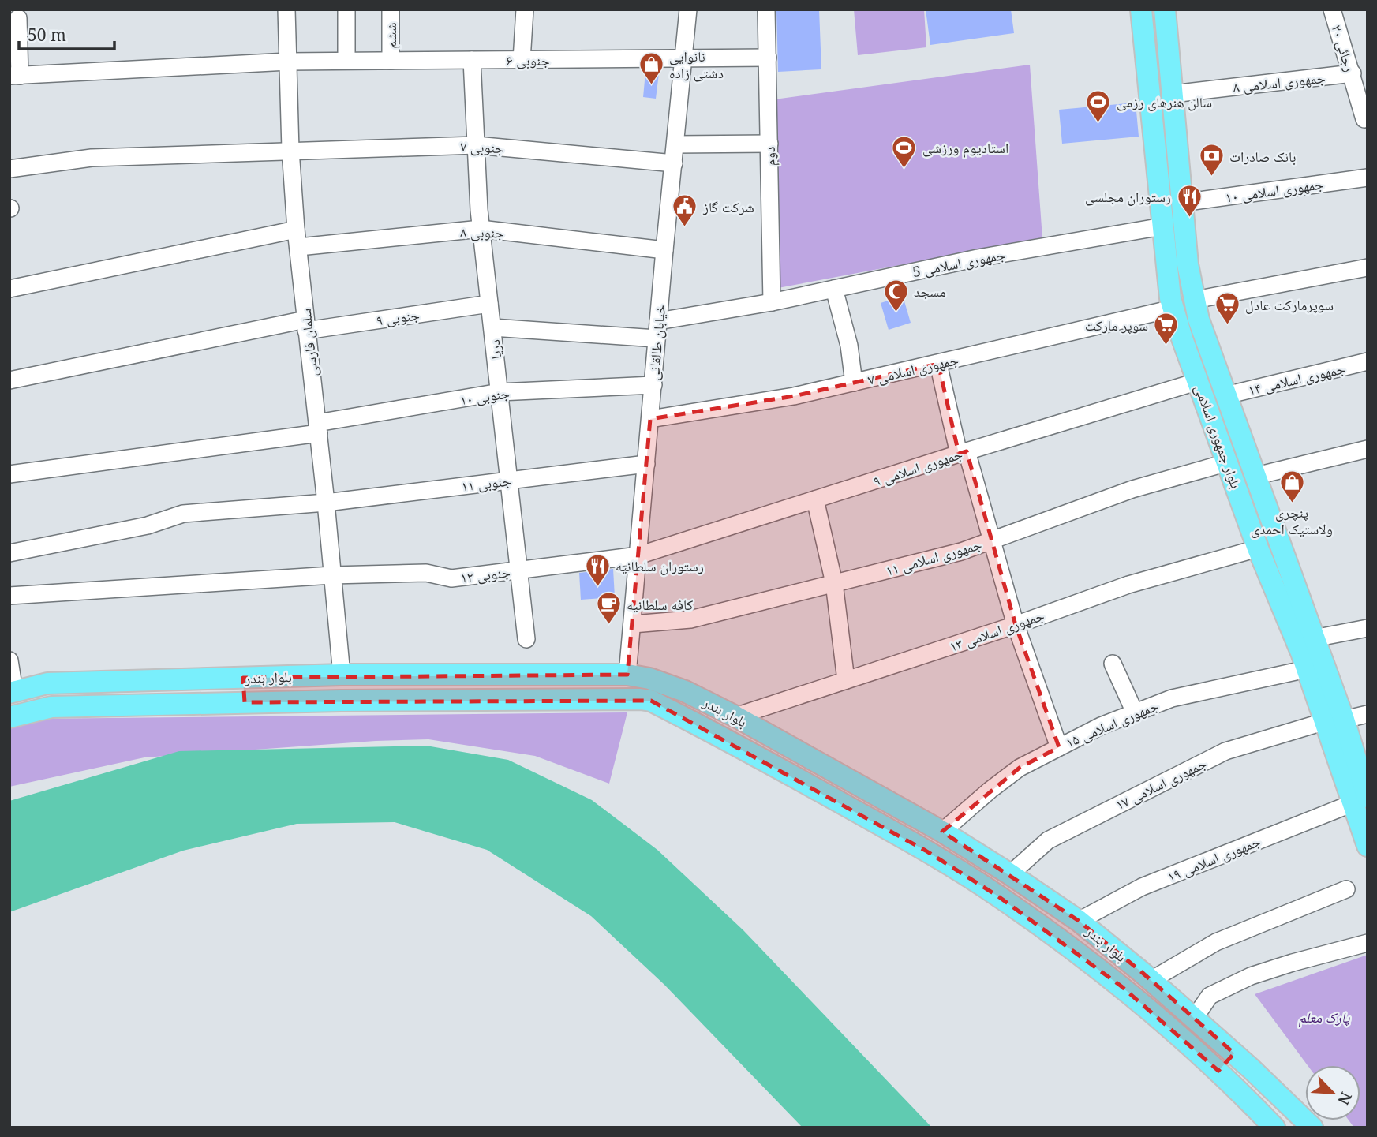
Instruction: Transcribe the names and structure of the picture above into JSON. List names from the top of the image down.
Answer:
{
  "streets": {
    "main road": ["بلوار جمهوری اسلامی", "بلوار بندر"],
    "street": [
      "ششم",
      "رجائی ۲۰",
      "۶ جنوبی",
      "جمهوری اسلامی ۸",
      "۷ جنوبی",
      "دوم",
      "جمهوری اسلامی ۱۰",
      "۸ جنوبی",
      "جمهوری اسلامی 5",
      "۹ جنوبی",
      "سلمان فارسی",
      "خیابان طالقانی",
      "دریا",
      "جمهوری اسلامی ۷",
      "جمهوری اسلامی ۱۴",
      "۱۰ جنوبی",
      "جمهوری اسلامی ۹",
      "۱۱ جنوبی",
      "جمهوری اسلامی ۱۱",
      "۱۲ جنوبی",
      "جمهوری اسلامی ۱۳",
      "جمهوری اسلامی ۱۵",
      "جمهوری اسلامی ۱۷",
      "جمهوری اسلامی ۱۹"
    ]
  },
  "crossings": [
    ["ششم", "۶ جنوبی"],
    ["رجائی ۲۰", "جمهوری اسلامی ۸"],
    ["۶ جنوبی", "دوم"],
    ["۶ جنوبی", "سلمان فارسی"],
    ["۶ جنوبی", "خیابان طالقانی"],
    ["۶ جنوبی", "دریا"],
    ["جمهوری اسلامی ۸", "بلوار جمهوری اسلامی"],
    ["۷ جنوبی", "سلمان فارسی"],
    ["۷ جنوبی", "خیابان طالقانی"],
    ["۷ جنوبی", "دریا"],
    ["دوم", "جمهوری اسلامی 5"],
    ["جمهوری اسلامی ۱۰", "بلوار جمهوری اسلامی"],
    ["۸ جنوبی", "سلمان فارسی"],
    ["۸ جنوبی", "خیابان طالقانی"],
    ["۸ جنوبی", "دریا"],
    ["جمهوری اسلامی 5", "خیابان طالقانی"],
    ["جمهوری اسلامی 5", "بلوار جمهوری اسلامی"],
    ["۹ جنوبی", "سلمان فارسی"],
    ["۹ جنوبی", "دریا"],
    ["سلمان فارسی", "۱۰ جنوبی"],
    ["سلمان فارسی", "۱۱ جنوبی"],
    ["سلمان فارسی", "۱۲ جنوبی"],
    ["سلمان فارسی", "بلوار بندر"],
    ["خیابان طالقانی", "جمهوری اسلامی ۷"],
    ["خیابان طالقانی", "۱۰ جنوبی"],
    ["خیابان طالقانی", "جمهوری اسلامی ۹"],
    ["خیابان طالقانی", "۱۱ جنوبی"],
    ["خیابان طالقانی", "جمهوری اسلامی ۱۱"],
    ["خیابان طالقانی", "۱۲ جنوبی"],
    ["خیابان طالقانی", "بلوار بندر"],
    ["دریا", "۱۰ جنوبی"],
    ["دریا", "۱۱ جنوبی"],
    ["دریا", "۱۲ جنوبی"],
    ["جمهوری اسلامی ۷", "بلوار جمهوری اسلامی"],
    ["جمهوری اسلامی ۱۴", "بلوار جمهوری اسلامی"],
    ["بلوار جمهوری اسلامی", "جمهوری اسلامی ۹"],
    ["بلوار جمهوری اسلامی", "جمهوری اسلامی ۱۱"],
    ["بلوار جمهوری اسلامی", "جمهوری اسلامی ۱۳"],
    ["بلوار جمهوری اسلامی", "جمهوری اسلامی ۱۵"],
    ["بلوار جمهوری اسلامی", "جمهوری اسلامی ۱۷"],
    ["بلوار جمهوری اسلامی", "جمهوری اسلامی ۱۹"],
    ["جمهوری اسلامی ۹", "۱۲ جنوبی"],
    ["جمهوری اسلامی ۱۳", "بلوار بندر"],
    ["بلوار بندر", "جمهوری اسلامی ۱۵"],
    ["بلوار بندر", "جمهوری اسلامی ۱۷"],
    ["بلوار بندر", "جمهوری اسلامی ۱۹"]
  ],
  "parks": ["پارک معلم"],
  "places": {
    "shop": ["نانوایی دشتی زاده", "پنچری ولاستیک احمدی"],
    "sports": ["سالن هنرهای رزمی", "استادیوم ورزشی"],
    "bank": ["بانک صادرات"],
    "restaurant": ["رستوران مجلسی", "رستوران سلطانیه"],
    "public building": ["شرکت گاز"],
    "mosque": ["مسجد"],
    "supermarket": ["سوپرمارکت عادل", "سوپر مارکت"],
    "cafe": ["کافه سلطانیه"]
  },
  "scale_bar": "50 m",
  "north": "bottom right"
}
